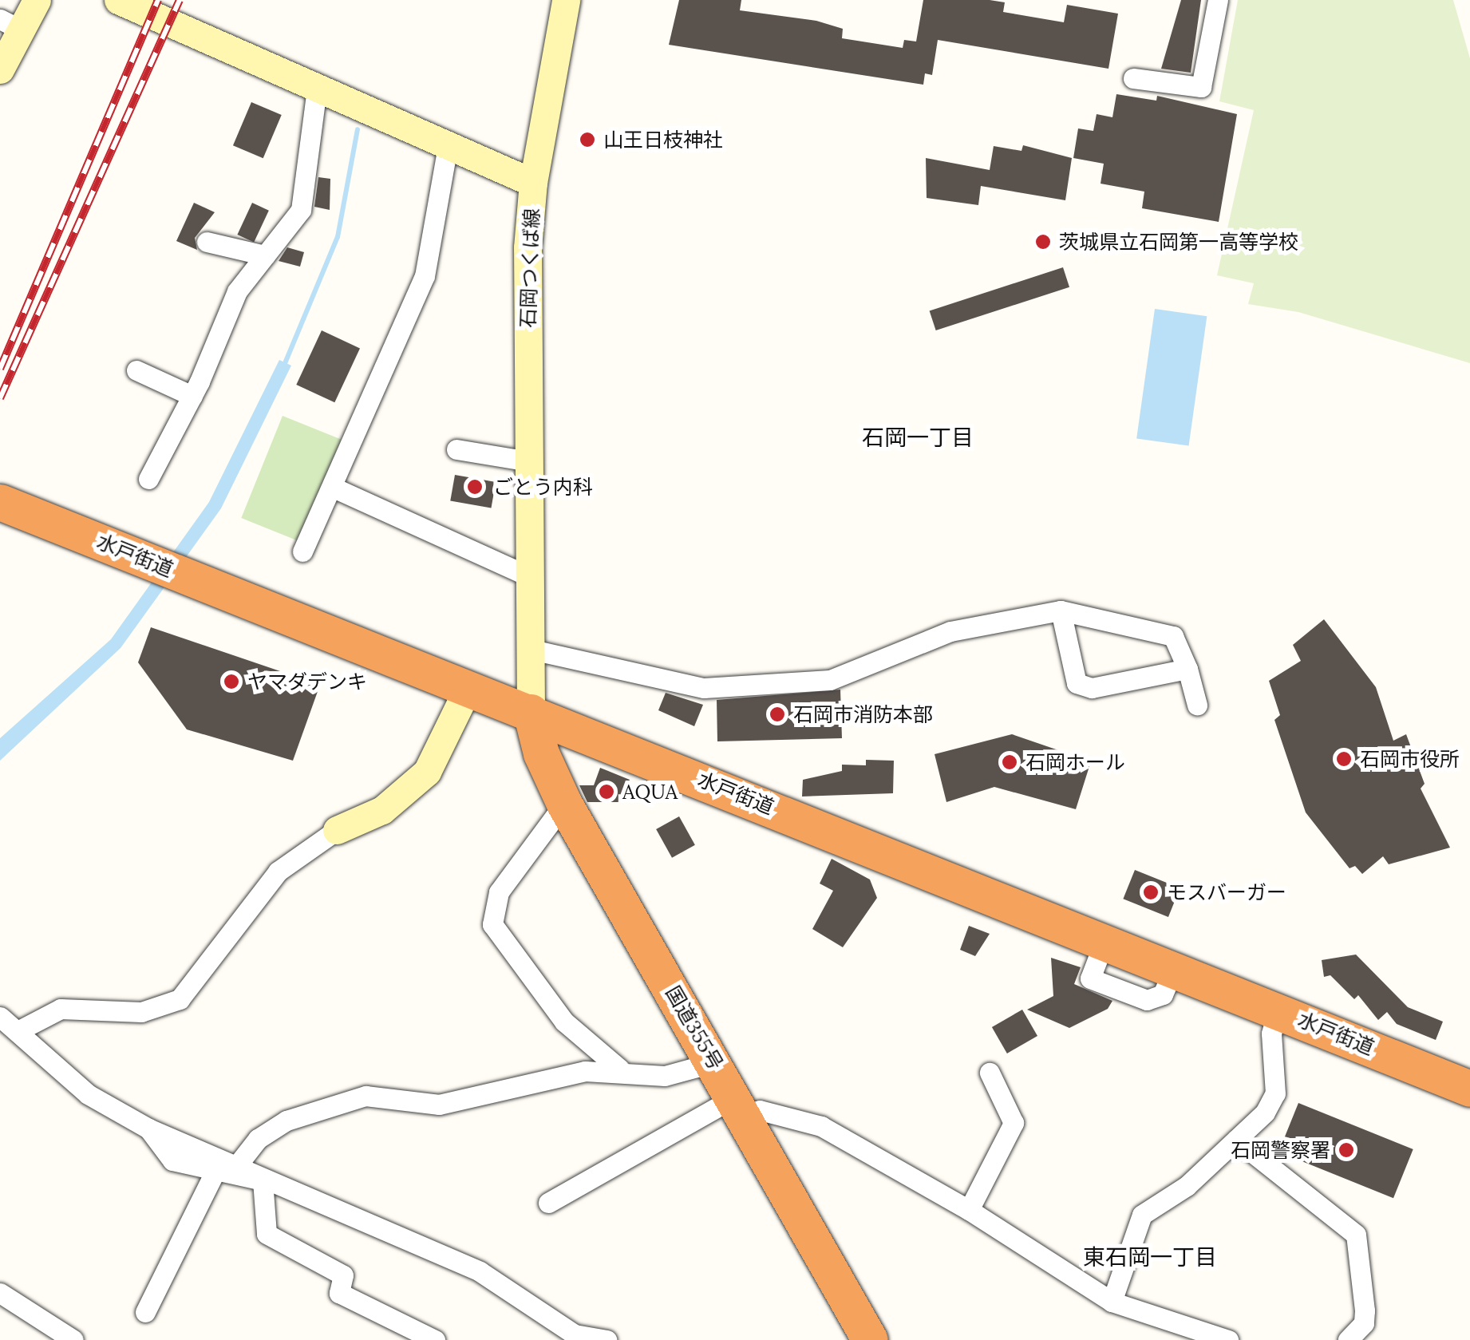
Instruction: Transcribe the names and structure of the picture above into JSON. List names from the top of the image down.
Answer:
{
  "streets": {
    "highway": ["水戸街道", "国道355号"],
    "main road": ["石岡つくば線"]
  },
  "crossings": [
    ["石岡つくば線", "水戸街道"],
    ["石岡つくば線", "国道355号"],
    ["水戸街道", "国道355号"]
  ],
  "districts": ["石岡一丁目", "東石岡一丁目"],
  "places": [
    "山王日枝神社",
    "茨城県立石岡第一高等学校",
    "ごとう内科",
    "ヤマダデンキ",
    "石岡市消防本部",
    "石岡市役所",
    "石岡ホール",
    "AQUA",
    "モスバーガー",
    "石岡警察署"
  ]
}
